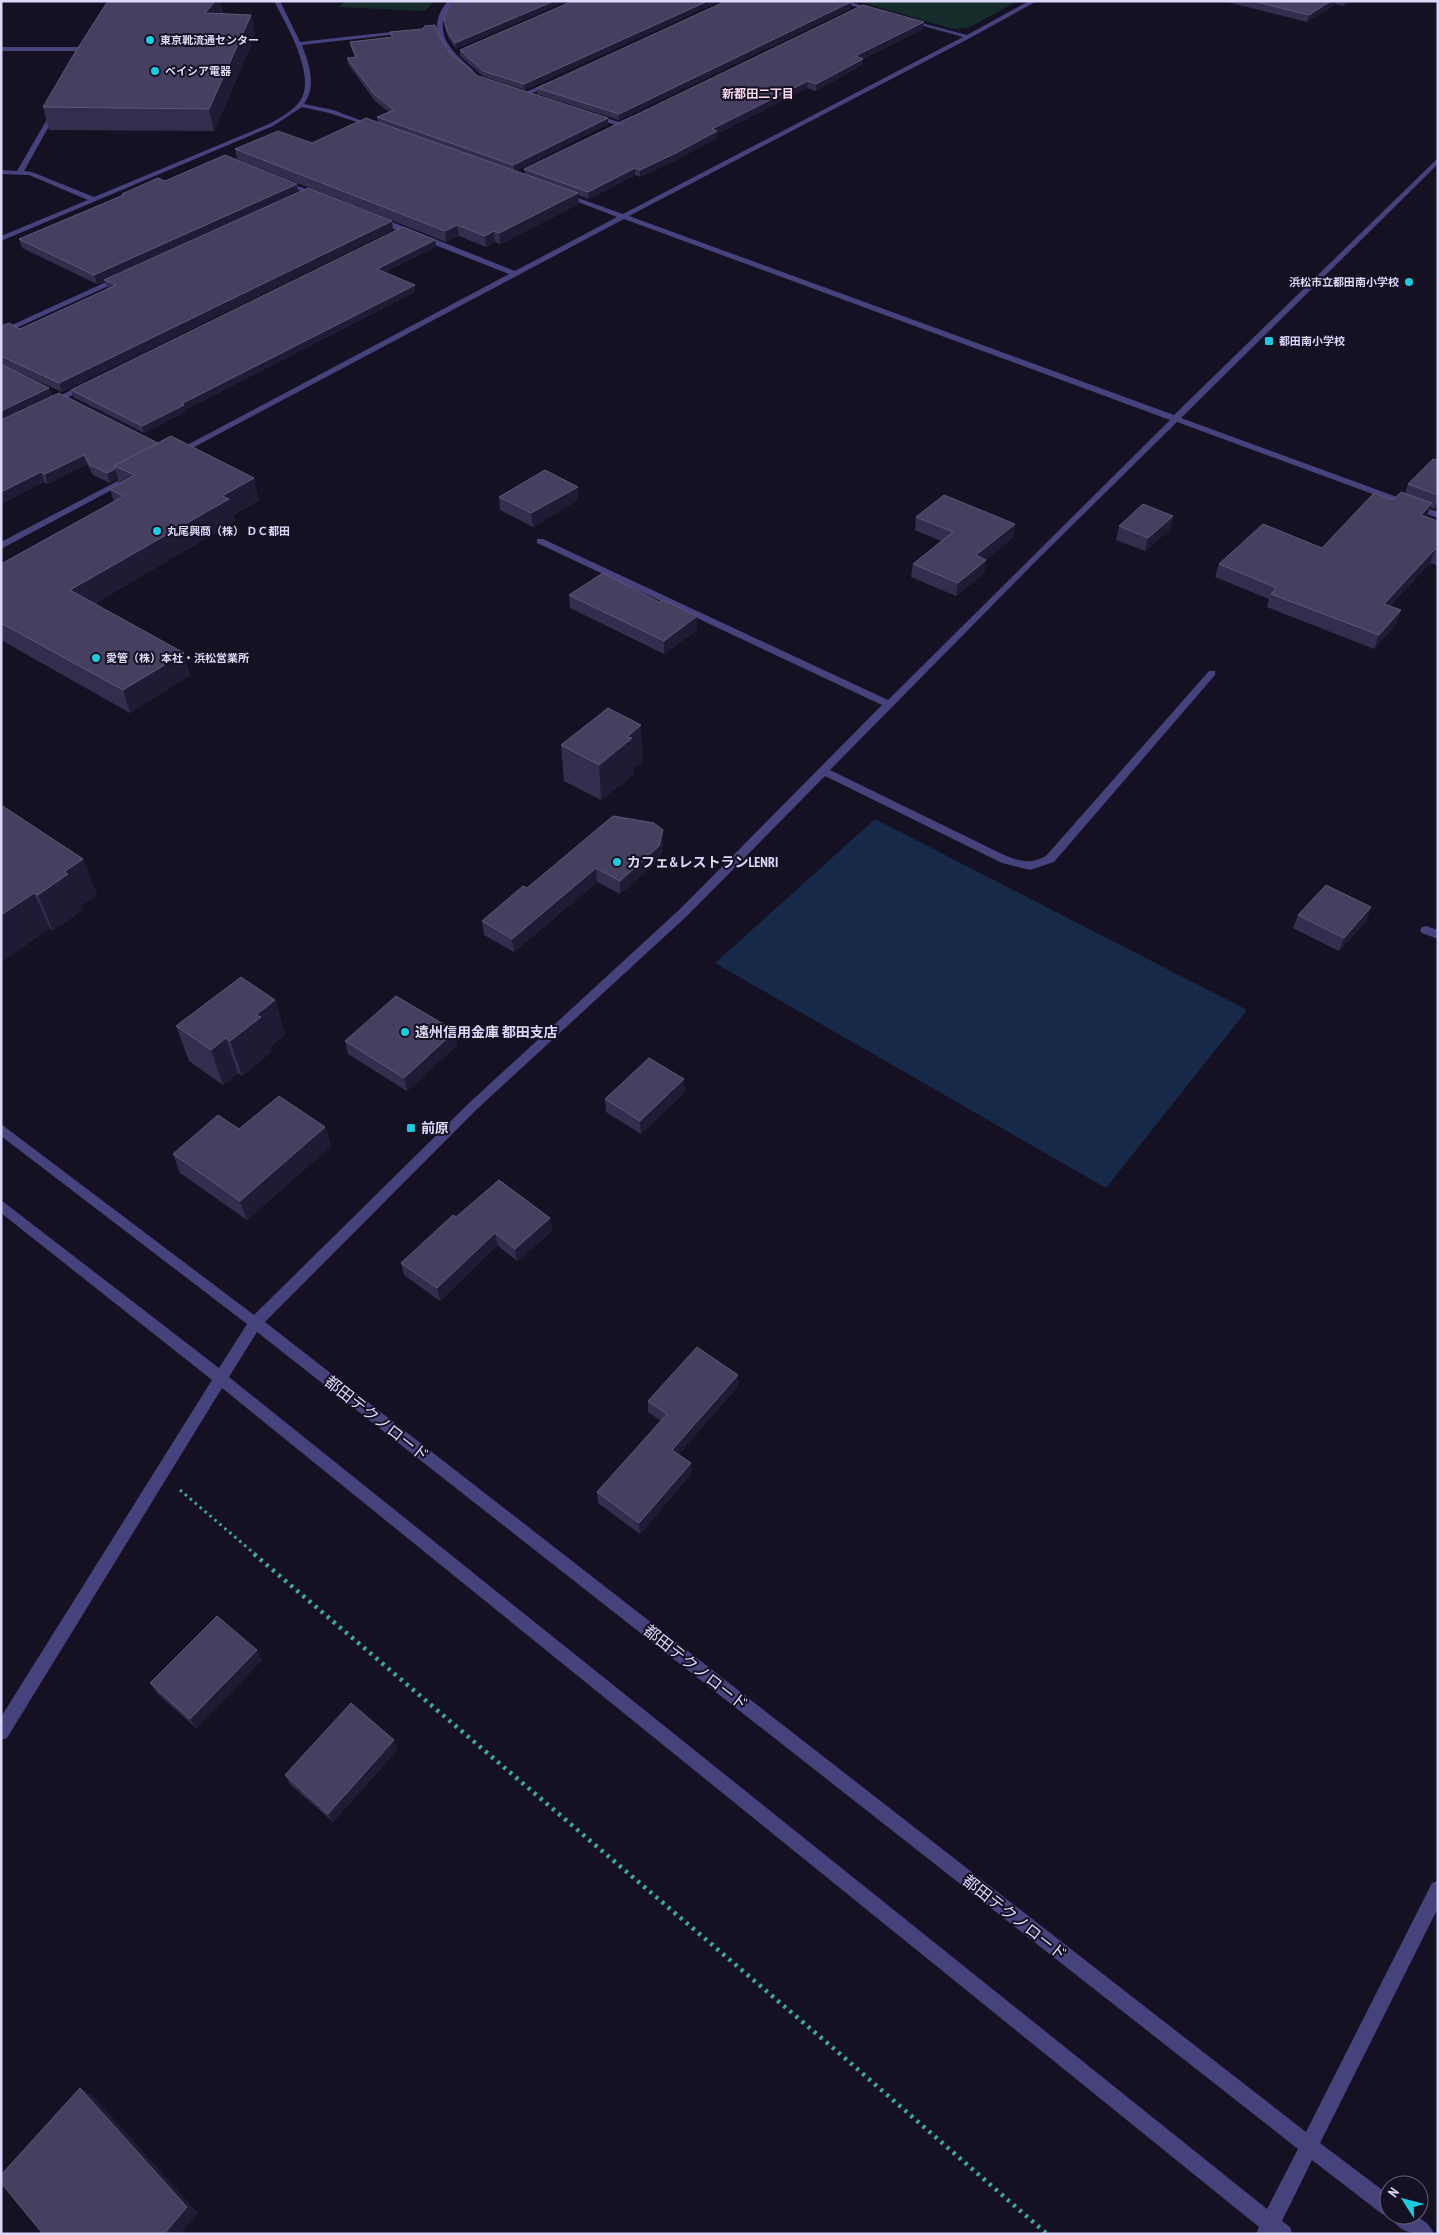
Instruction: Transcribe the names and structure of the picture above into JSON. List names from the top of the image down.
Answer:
{
  "streets": {
    "street": ["都田テクノロード"]
  },
  "districts": ["新都田二丁目"],
  "places": {
    "other": [
      "東京靴流通センター",
      "ベイシア電器",
      "浜松市立都田南小学校",
      "丸尾興商（株） ＤＣ都田",
      "愛管（株）本社・浜松営業所",
      "カフェ&レストランLENRI",
      "遠州信用金庫 都田支店"
    ],
    "transit": ["都田南小学校", "前原"]
  },
  "north": "top left"
}
